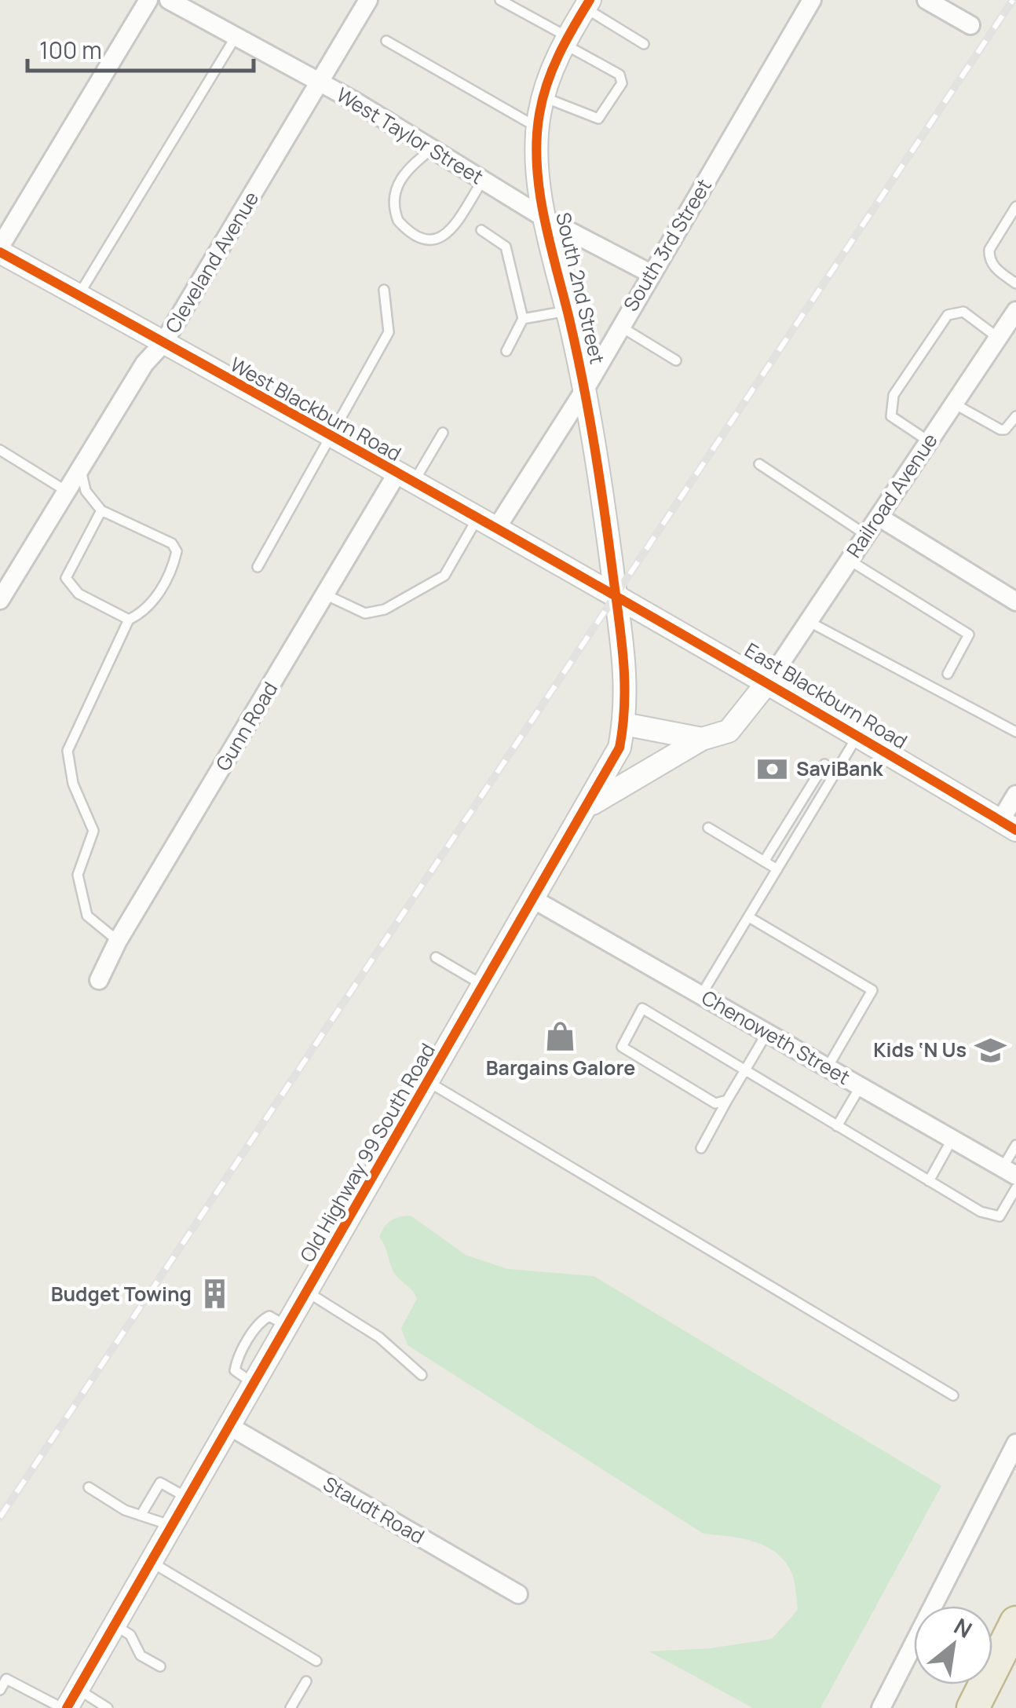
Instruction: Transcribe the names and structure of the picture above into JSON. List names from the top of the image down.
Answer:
{
  "streets": {
    "street": [
      "West Taylor Street",
      "South 3rd Street",
      "Cleveland Avenue",
      "South 2nd Street",
      "West Blackburn Road",
      "Railroad Avenue",
      "East Blackburn Road",
      "Gunn Road",
      "Chenoweth Street",
      "Old Highway 99 South Road",
      "Staudt Road"
    ]
  },
  "crossings": [
    ["West Taylor Street", "South 3rd Street"],
    ["West Taylor Street", "Cleveland Avenue"],
    ["West Taylor Street", "South 2nd Street"],
    ["South 3rd Street", "South 2nd Street"],
    ["South 3rd Street", "West Blackburn Road"],
    ["Cleveland Avenue", "West Blackburn Road"],
    ["South 2nd Street", "West Blackburn Road"],
    ["South 2nd Street", "East Blackburn Road"],
    ["South 2nd Street", "Old Highway 99 South Road"],
    ["West Blackburn Road", "East Blackburn Road"],
    ["West Blackburn Road", "Gunn Road"],
    ["West Blackburn Road", "Old Highway 99 South Road"],
    ["Railroad Avenue", "East Blackburn Road"],
    ["East Blackburn Road", "Old Highway 99 South Road"],
    ["Chenoweth Street", "Old Highway 99 South Road"],
    ["Old Highway 99 South Road", "Staudt Road"]
  ],
  "places": {
    "bank": ["SaviBank"],
    "shop": ["Bargains Galore"],
    "school or university": ["Kids ‘N Us"],
    "building": ["Budget Towing"]
  },
  "scale_bar": "100 m",
  "north": "top right"
}
